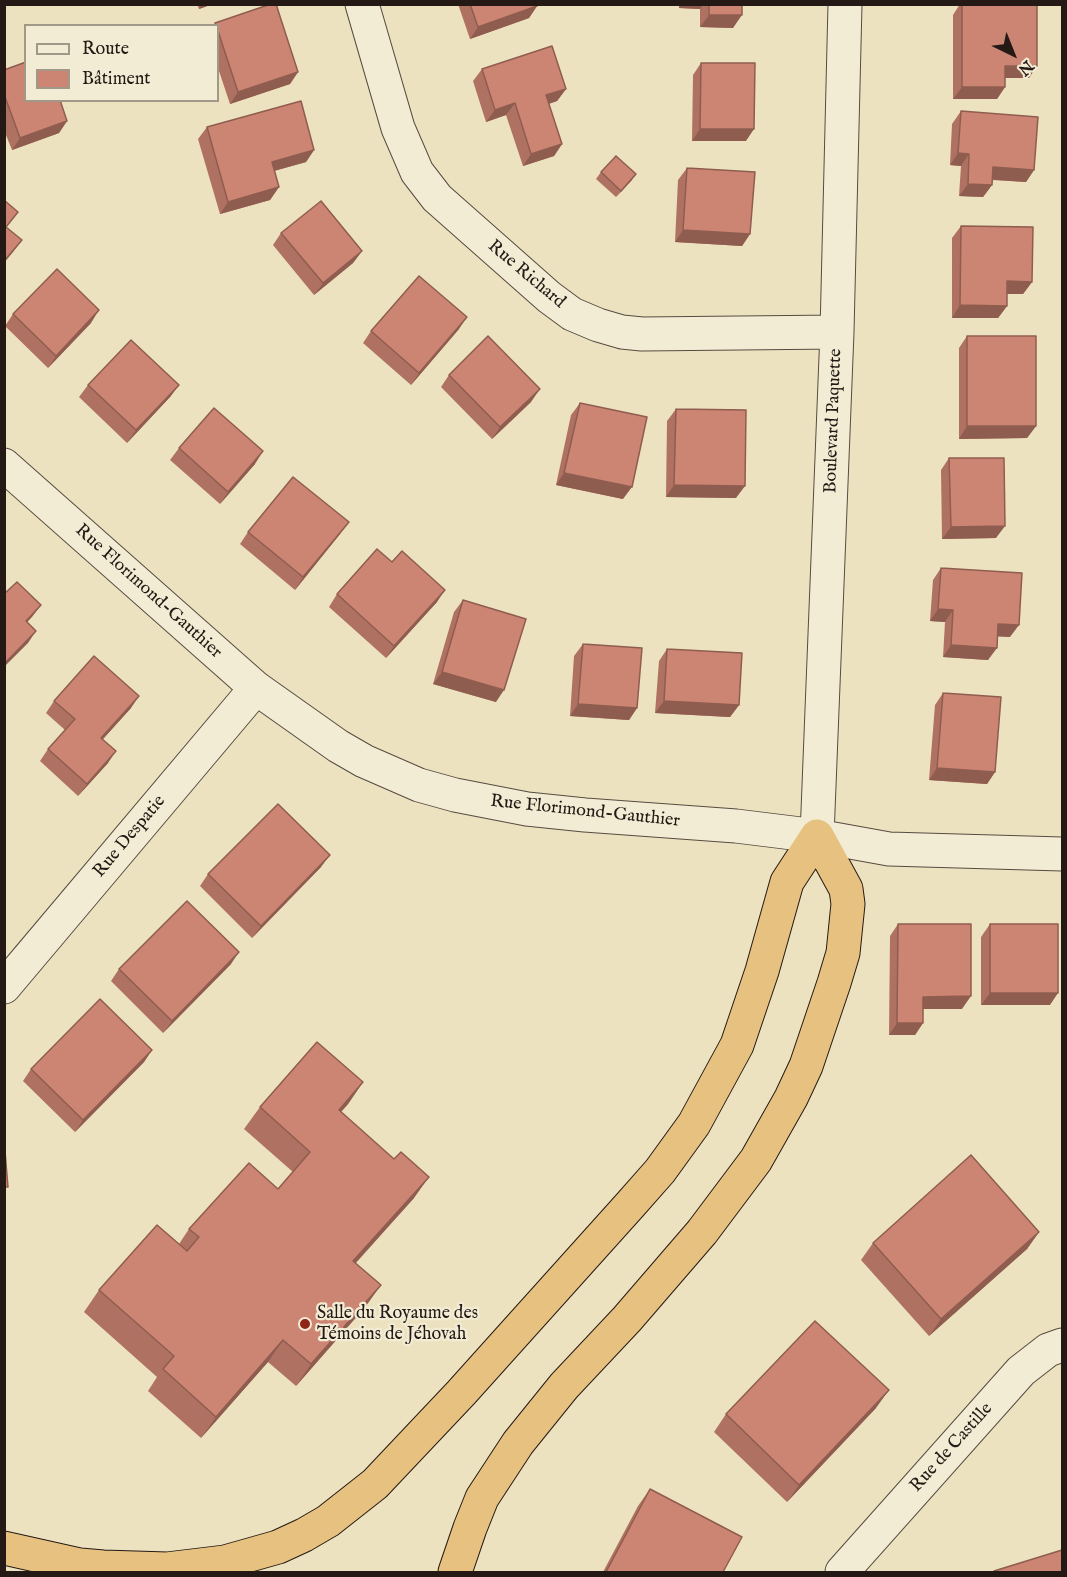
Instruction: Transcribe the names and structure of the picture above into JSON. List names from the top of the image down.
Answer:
{
  "streets": {
    "street": [
      "Rue Richard",
      "Boulevard Paquette",
      "Rue Florimond-Gauthier",
      "Rue Despatie",
      "Rue de Castille"
    ]
  },
  "crossings": [
    ["Rue Richard", "Boulevard Paquette"],
    ["Boulevard Paquette", "Rue Florimond-Gauthier"],
    ["Rue Florimond-Gauthier", "Rue Despatie"]
  ],
  "places": ["Salle du Royaume des Témoins de Jéhovah"],
  "legend": ["Route", "Bâtiment"],
  "north": "bottom right"
}
